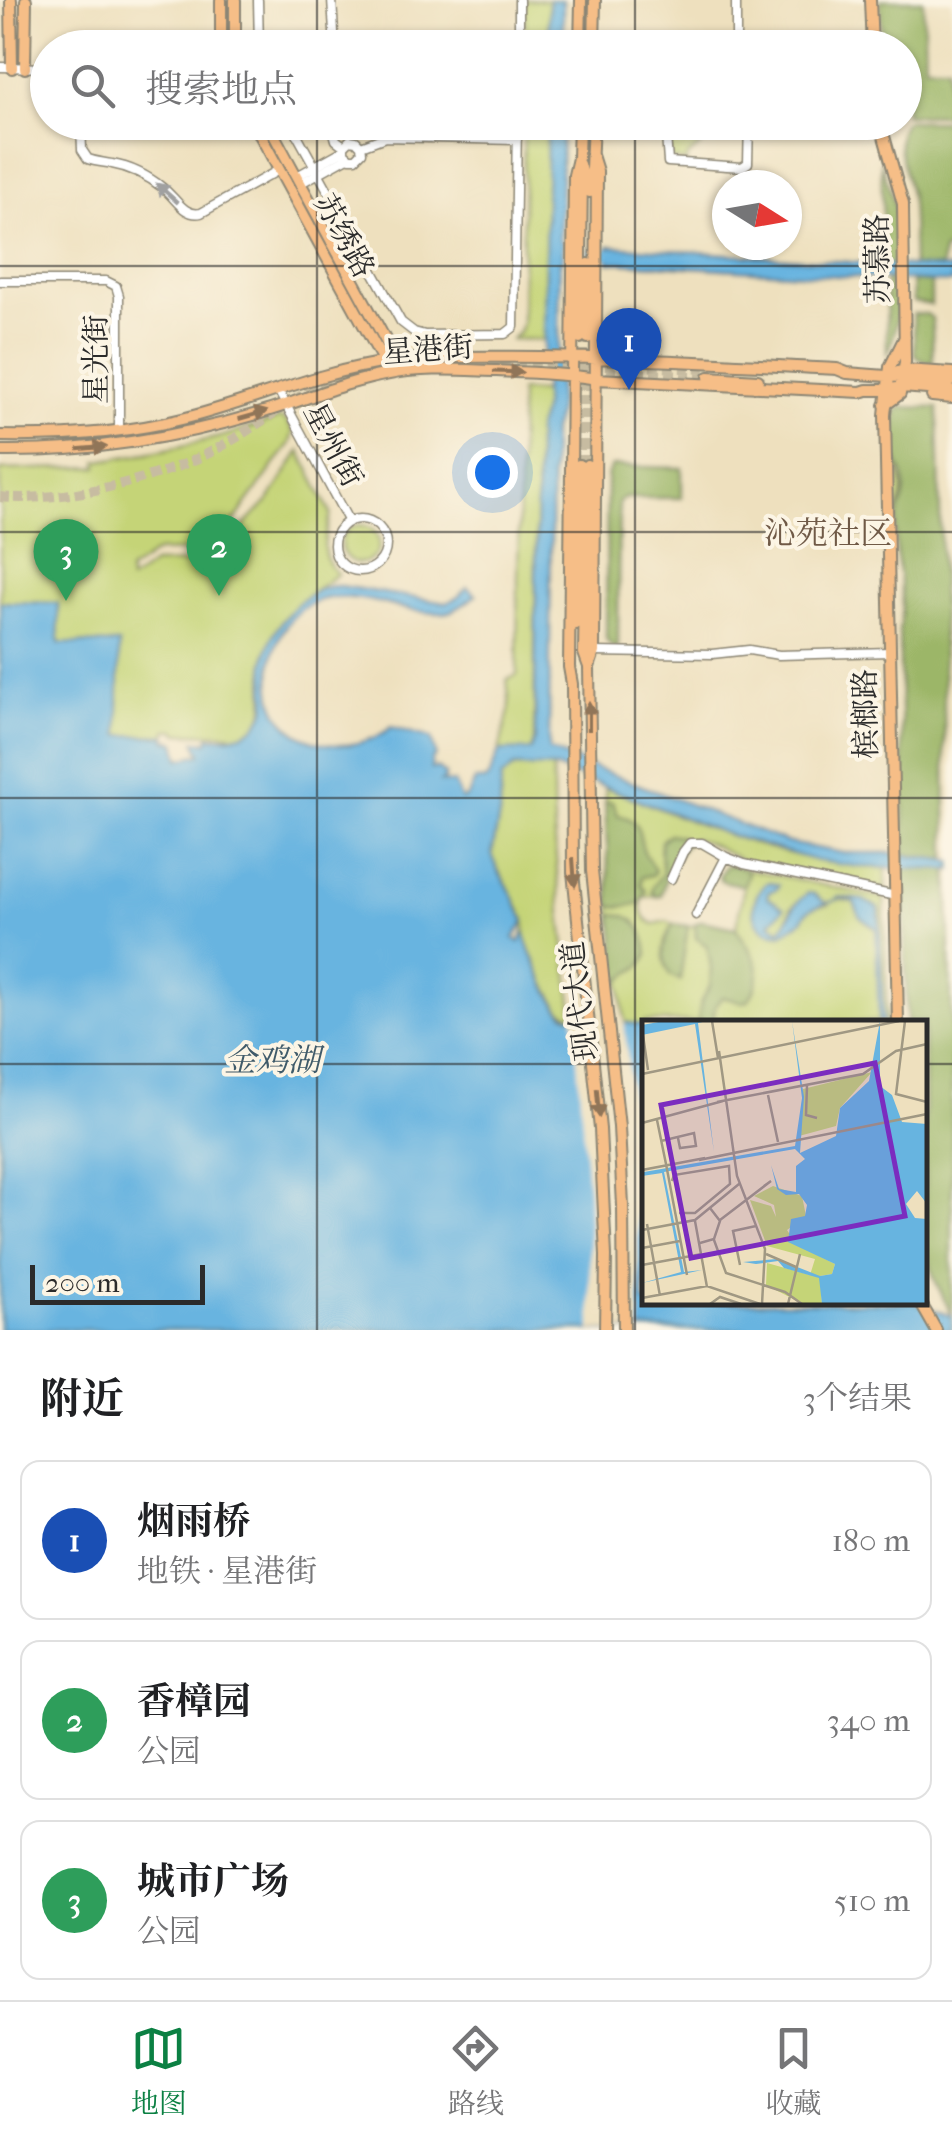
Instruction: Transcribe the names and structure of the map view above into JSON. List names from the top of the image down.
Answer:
{
  "streets": {
    "main road": [
      "苏绣路",
      "苏慕路",
      "星港街",
      "槟榔路",
      "现代大道"
    ],
    "street": ["星光街", "星州街"]
  },
  "crossings": [
    ["苏绣路", "星港街"],
    ["苏慕路", "星港街"],
    ["苏慕路", "槟榔路"],
    ["星港街", "星光街"],
    ["星港街", "星州街"],
    ["星港街", "现代大道"]
  ],
  "districts": ["沁苑社区"],
  "water": ["金鸡湖"],
  "scale_bar": "200 m",
  "north": "right",
  "page": {
    "search": "搜索地点",
    "pins": ["1", "2", "3"],
    "scale": "200 m",
    "heading": ["附近", "3个结果"],
    "list": [
      {
        "mark": "1",
        "name": "烟雨桥",
        "note": "地铁 · 星港街",
        "value": "180 m"
      },
      {
        "mark": "2",
        "name": "香樟园",
        "note": "公园",
        "value": "340 m"
      },
      {
        "mark": "3",
        "name": "城市广场",
        "note": "公园",
        "value": "510 m"
      }
    ],
    "nav": ["地图", "路线", "收藏"]
  }
}
